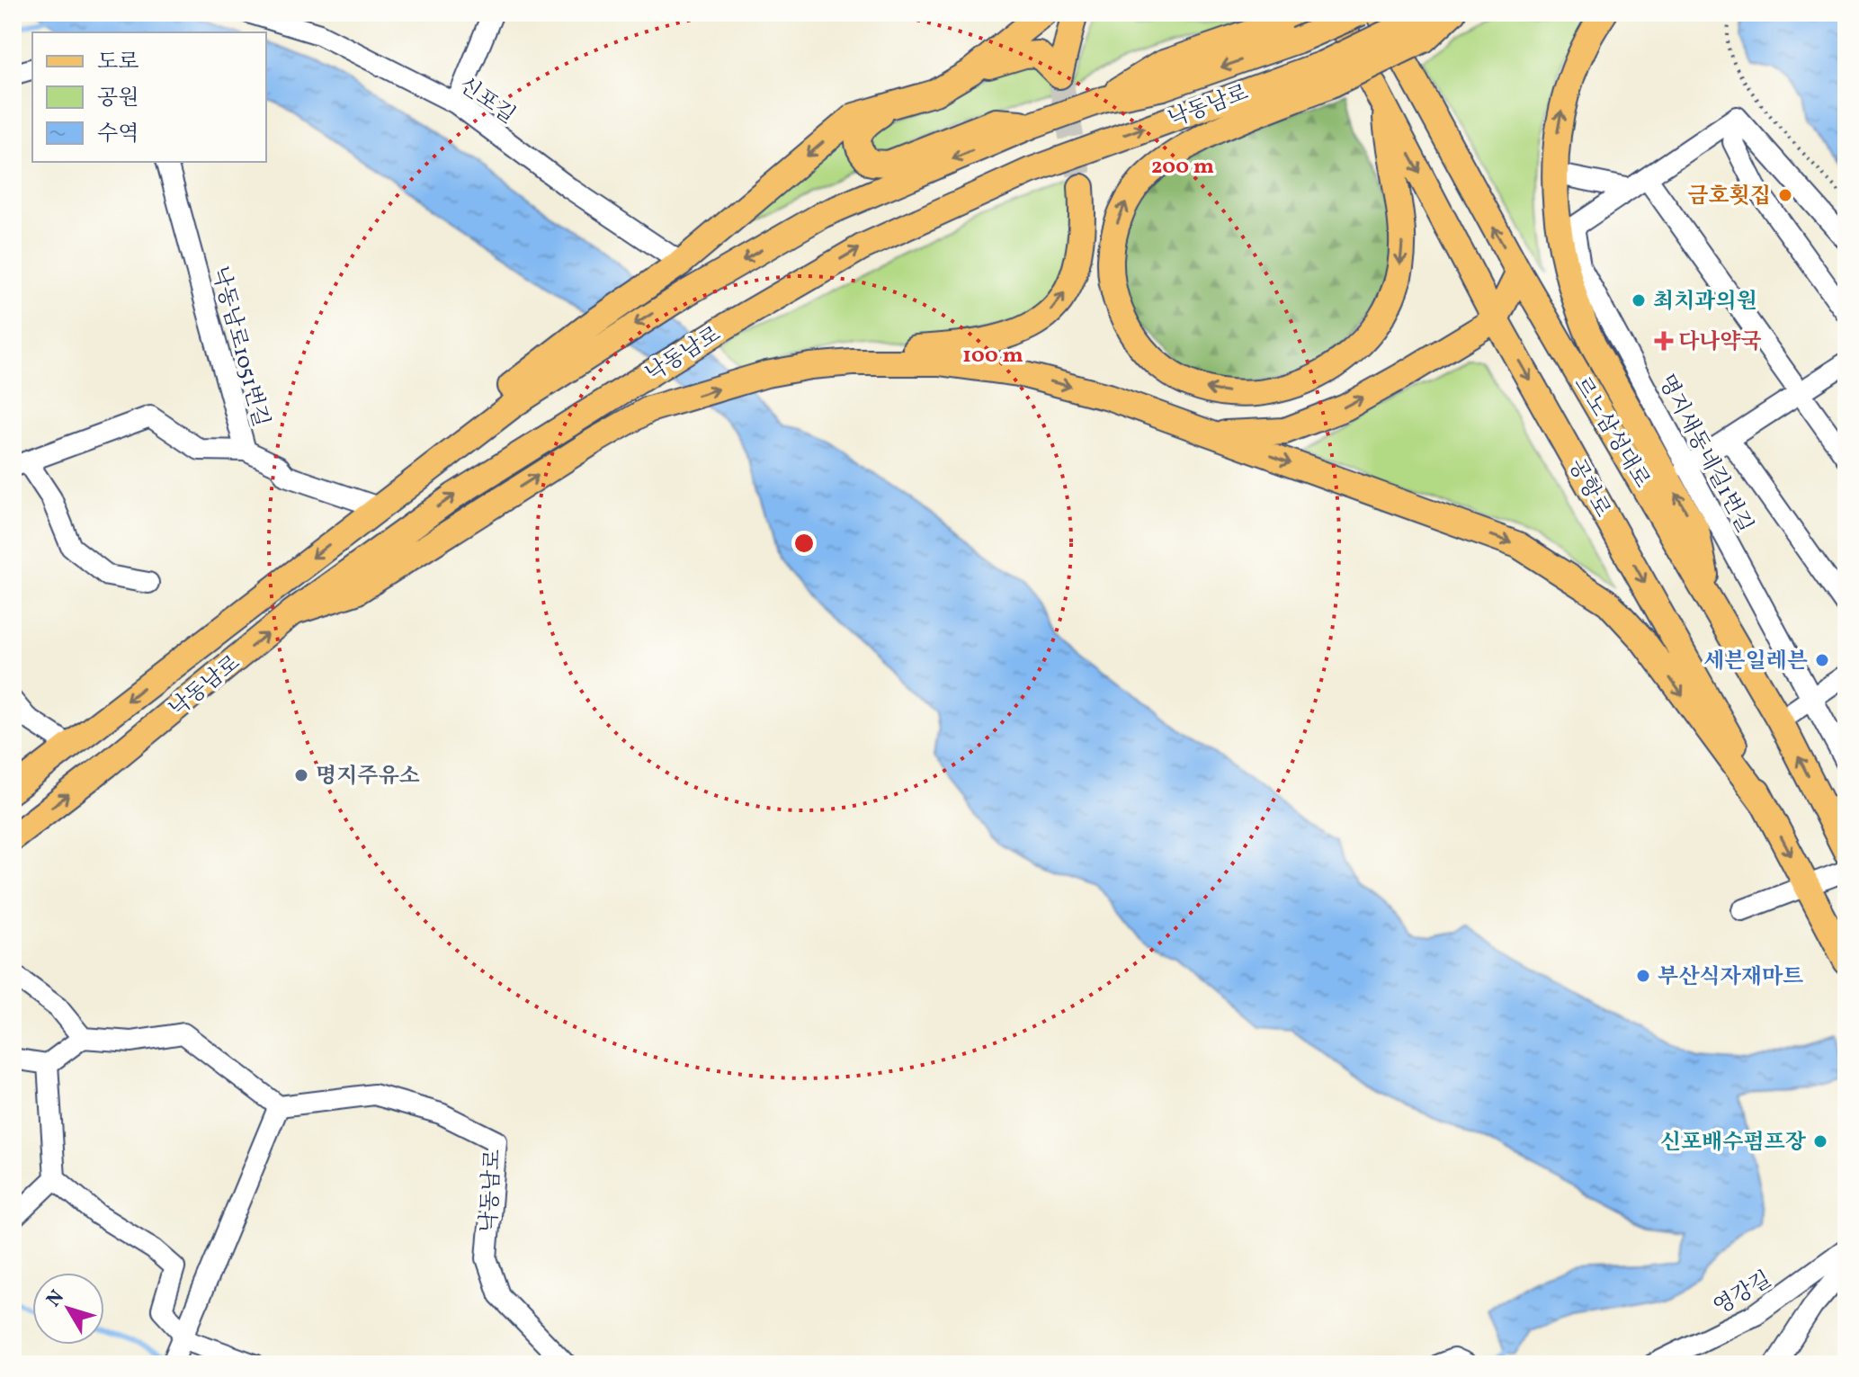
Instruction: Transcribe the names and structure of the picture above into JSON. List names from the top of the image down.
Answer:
{
  "streets": {
    "main road": ["낙동남로", "르노삼성대로", "공항로"],
    "street": [
      "신포길",
      "낙동남로1051번길",
      "명지새동네길1번길",
      "영강길"
    ]
  },
  "crossings": [
    ["낙동남로", "낙동남로1051번길"]
  ],
  "one_way": ["르노삼성대로"],
  "places": {
    "other": [
      "금호횟집",
      "최치과의원",
      "세븐일레븐",
      "명지주유소",
      "부산식자재마트",
      "신포배수펌프장"
    ],
    "health": ["다나약국"]
  },
  "legend": ["도로", "공원", "수역"],
  "north": "top left",
  "rings": ["200 m", "100 m"]
}
